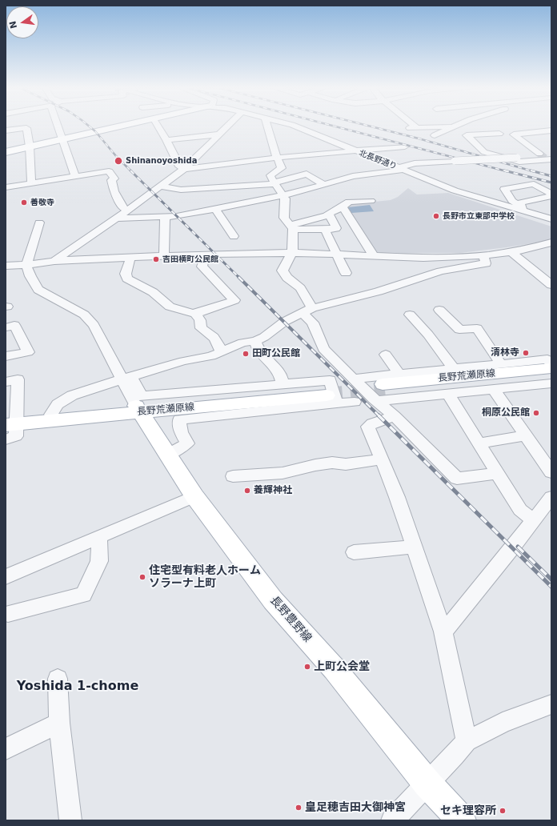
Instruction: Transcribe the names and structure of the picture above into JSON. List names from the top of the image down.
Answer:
{
  "streets": {
    "main road": ["長野荒瀬原線", "長野豊野線"],
    "street": ["北長野通り"]
  },
  "crossings": [
    ["長野荒瀬原線", "長野豊野線"]
  ],
  "districts": ["Yoshida 1-chome"],
  "places": [
    "Shinanoyoshida",
    "善敬寺",
    "長野市立東部中学校",
    "吉田横町公民館",
    "清林寺",
    "田町公民館",
    "桐原公民館",
    "養輝神社",
    "住宅型有料老人ホーム ソラーナ上町",
    "上町公会堂",
    "皇足穂吉田大御神宮",
    "セキ理容所"
  ],
  "north": "left"
}
